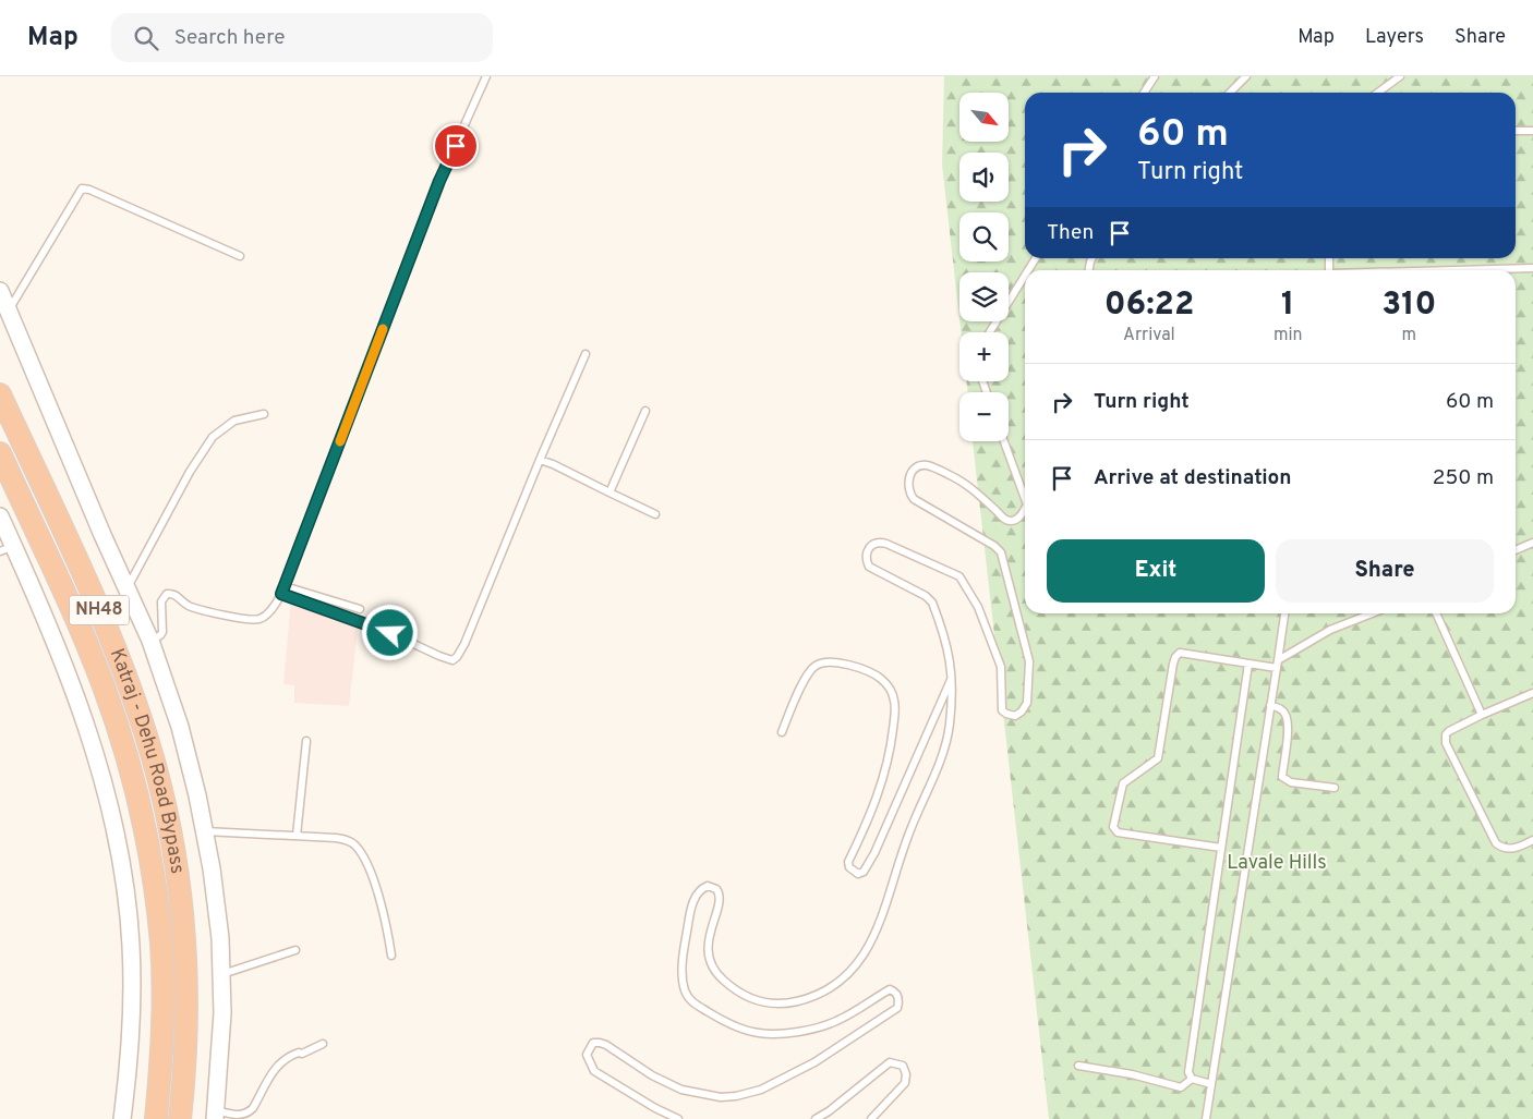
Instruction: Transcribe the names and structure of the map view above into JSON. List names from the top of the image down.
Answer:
{
  "streets": {
    "highway": ["NH48", "Katraj - Dehu Road Bypass"]
  },
  "parks": ["Lavale Hills"],
  "north": "bottom right",
  "page": {
    "header": "Map",
    "search": "Search here",
    "nav": ["Map", "Layers", "Share"],
    "map_buttons": ["+", "−"],
    "turn": ["60 m", "Turn right"],
    "then": "Then",
    "eta": [
      "06:22",
      "Arrival",
      "1",
      "min",
      "310",
      "m"
    ],
    "list": [
      {
        "name": "Turn right",
        "value": "60 m"
      },
      {
        "name": "Arrive at destination",
        "value": "250 m"
      }
    ],
    "buttons": ["Exit", "Share"]
  }
}
